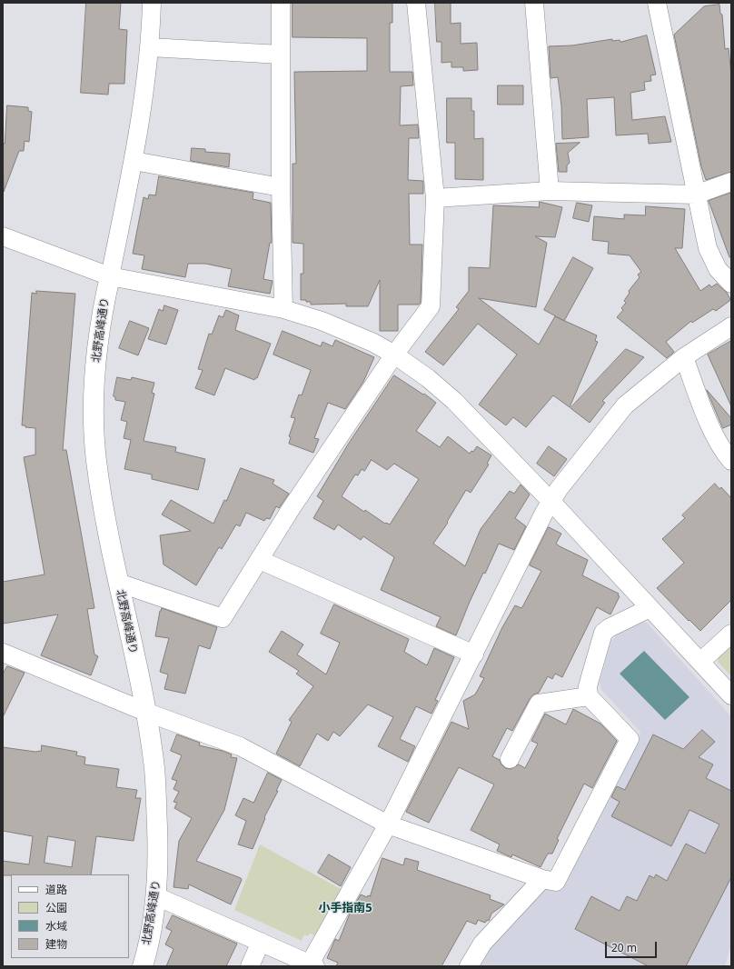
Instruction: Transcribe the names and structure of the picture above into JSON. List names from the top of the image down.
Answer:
{
  "streets": {
    "street": ["北野高峰通り"]
  },
  "districts": ["小手指南5"],
  "legend": [
    "道路",
    "公園",
    "水域",
    "建物"
  ],
  "scale_bar": "20 m"
}
